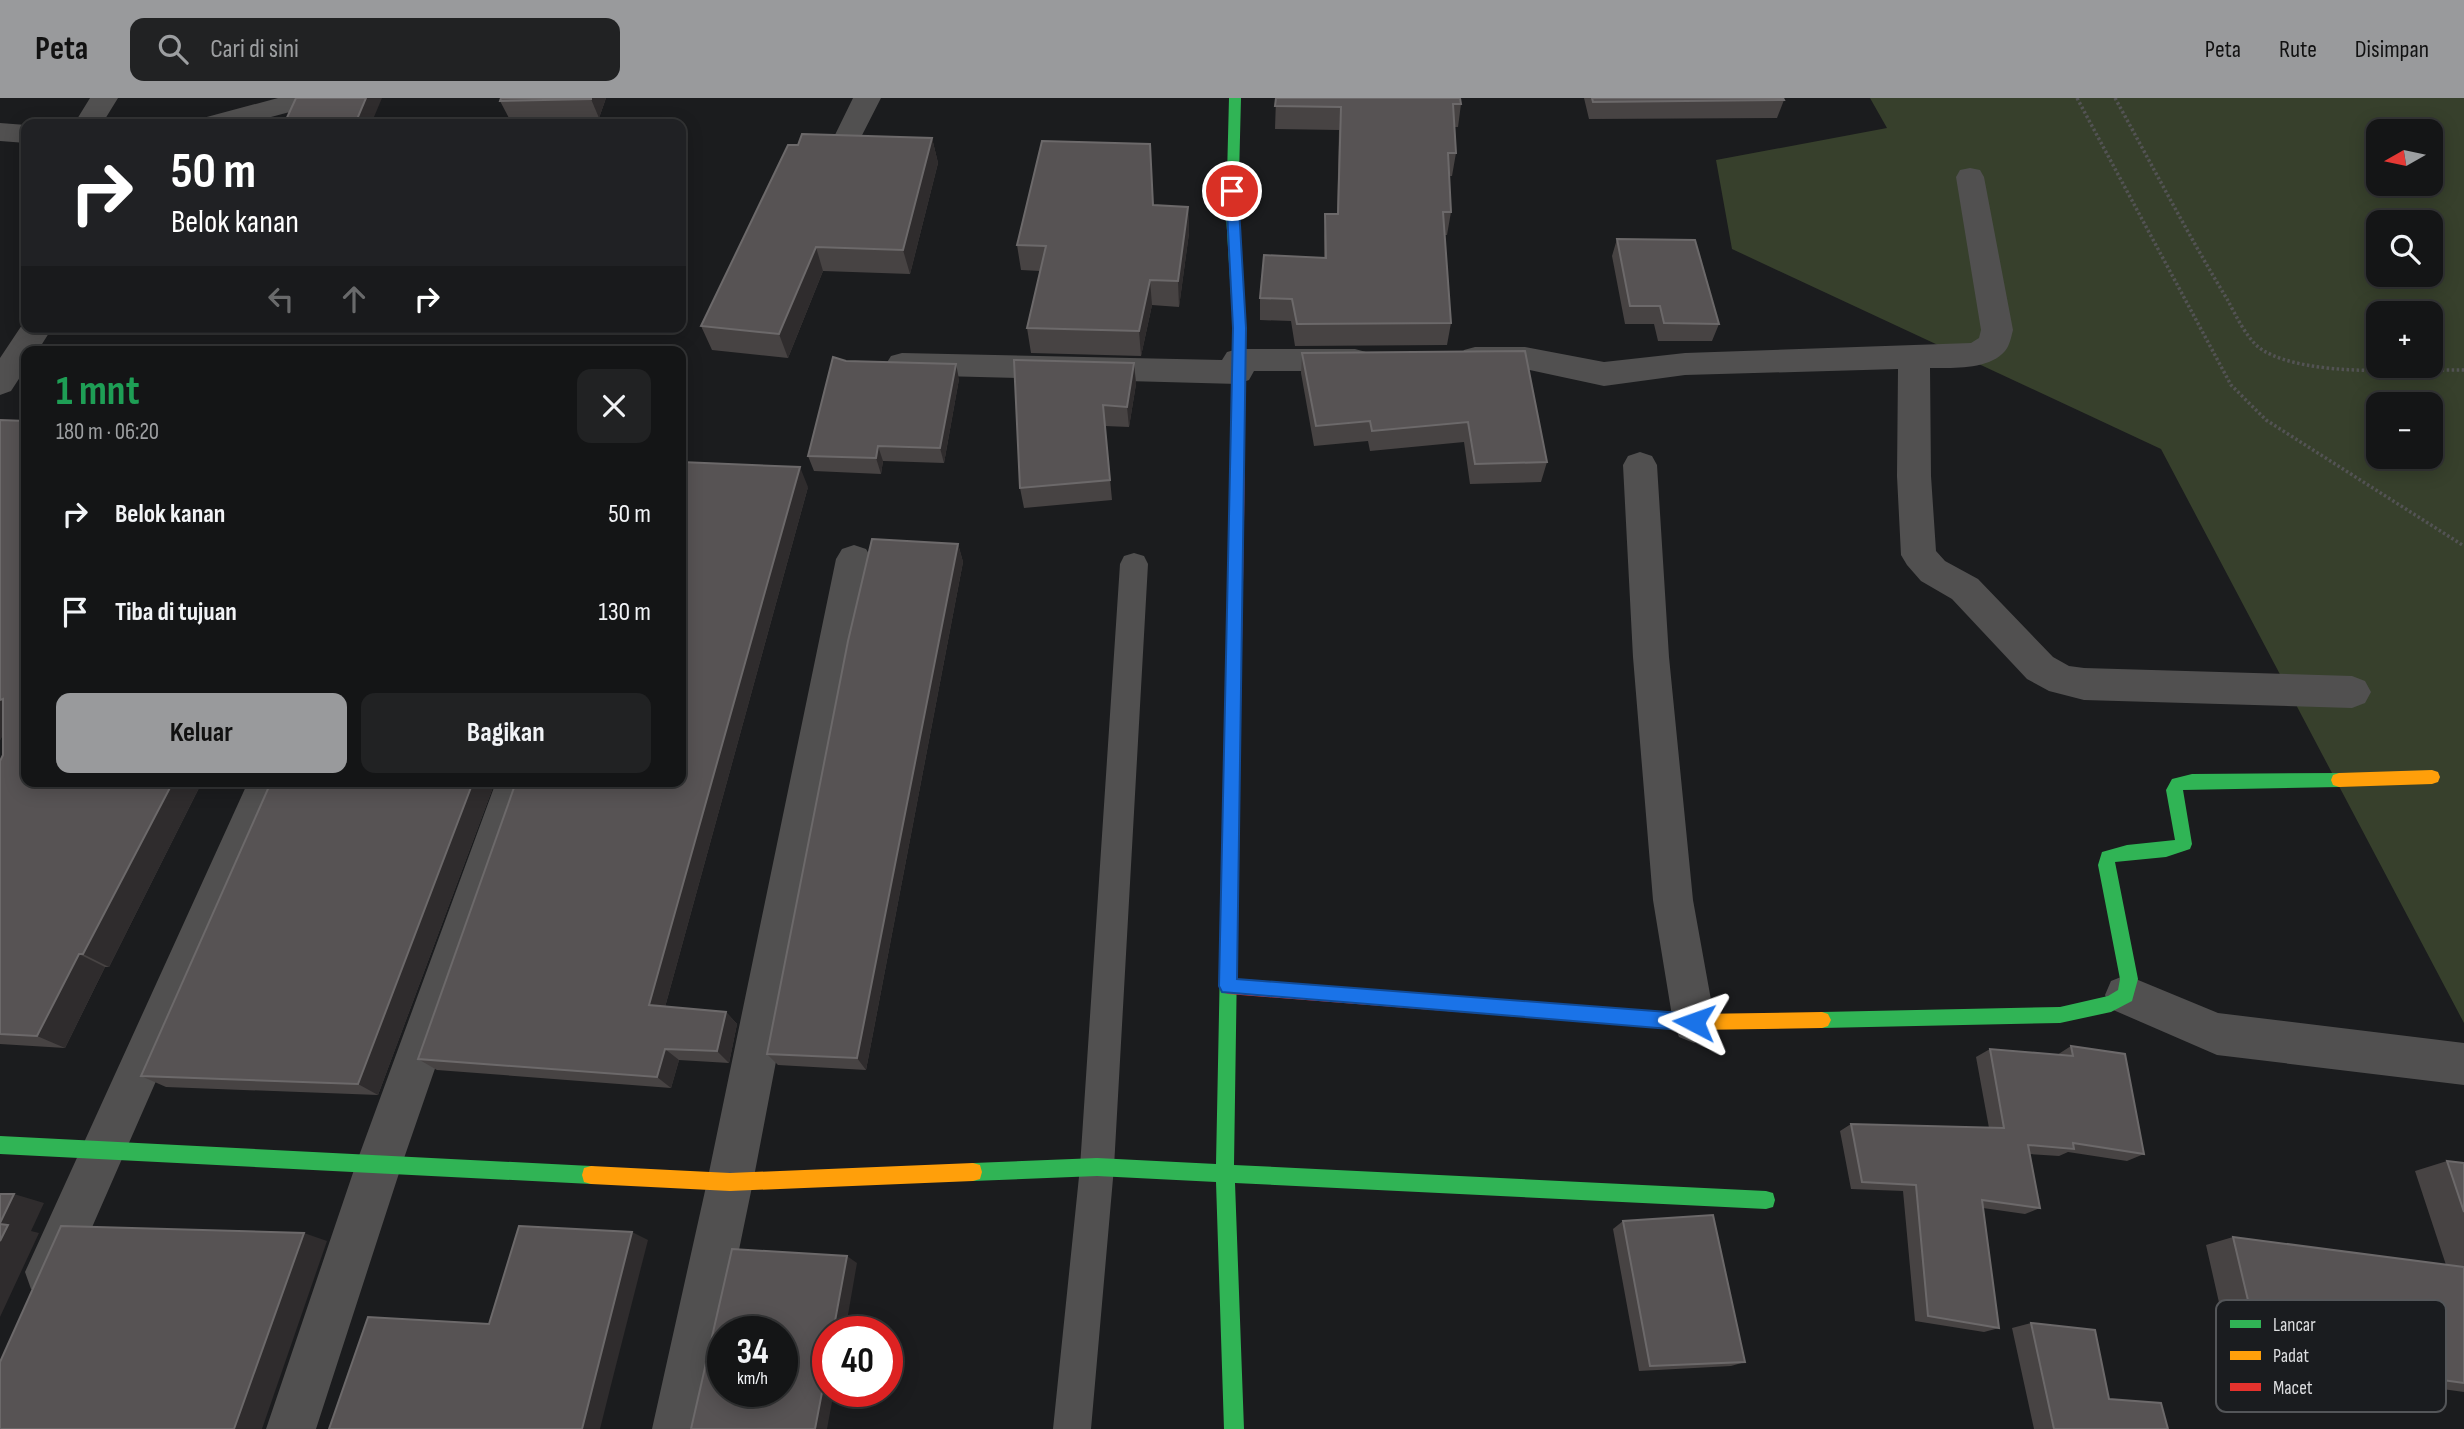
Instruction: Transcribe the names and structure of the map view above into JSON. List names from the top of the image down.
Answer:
{
  "legend": ["Lancar", "Padat", "Macet"],
  "north": "left",
  "page": {
    "header": "Peta",
    "search": "Cari di sini",
    "nav": ["Peta", "Rute", "Disimpan"],
    "map_buttons": ["+", "−"],
    "turn": ["50 m", "Belok kanan"],
    "heading": ["1 mnt", "180 m · 06:20"],
    "list": [
      {
        "name": "Belok kanan",
        "value": "50 m"
      },
      {
        "name": "Tiba di tujuan",
        "value": "130 m"
      }
    ],
    "buttons": ["Keluar", "Bagikan"],
    "speed": "34 km/h",
    "limit": "40"
  }
}
